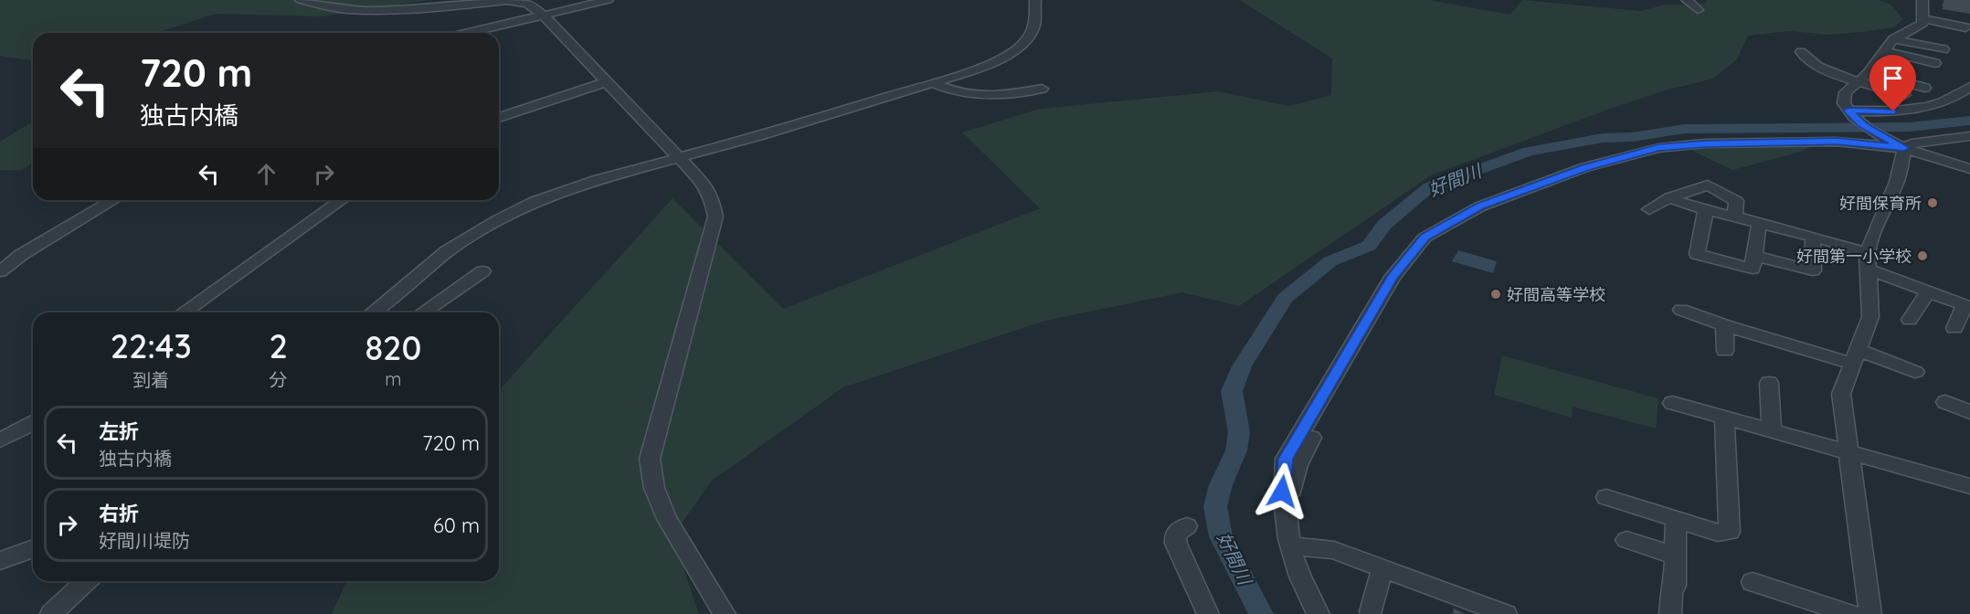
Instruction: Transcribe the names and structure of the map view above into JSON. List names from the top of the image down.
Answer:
{
  "water": ["好間川"],
  "places": ["好間保育所", "好間第一小学校", "好間高等学校"],
  "page": {
    "turn": ["720 m", "独古内橋"],
    "eta": [
      "22:43",
      "到着",
      "2",
      "分",
      "820",
      "m"
    ],
    "list": [
      {
        "name": "左折",
        "note": "独古内橋",
        "value": "720 m"
      },
      {
        "name": "右折",
        "note": "好間川堤防",
        "value": "60 m"
      }
    ]
  }
}
